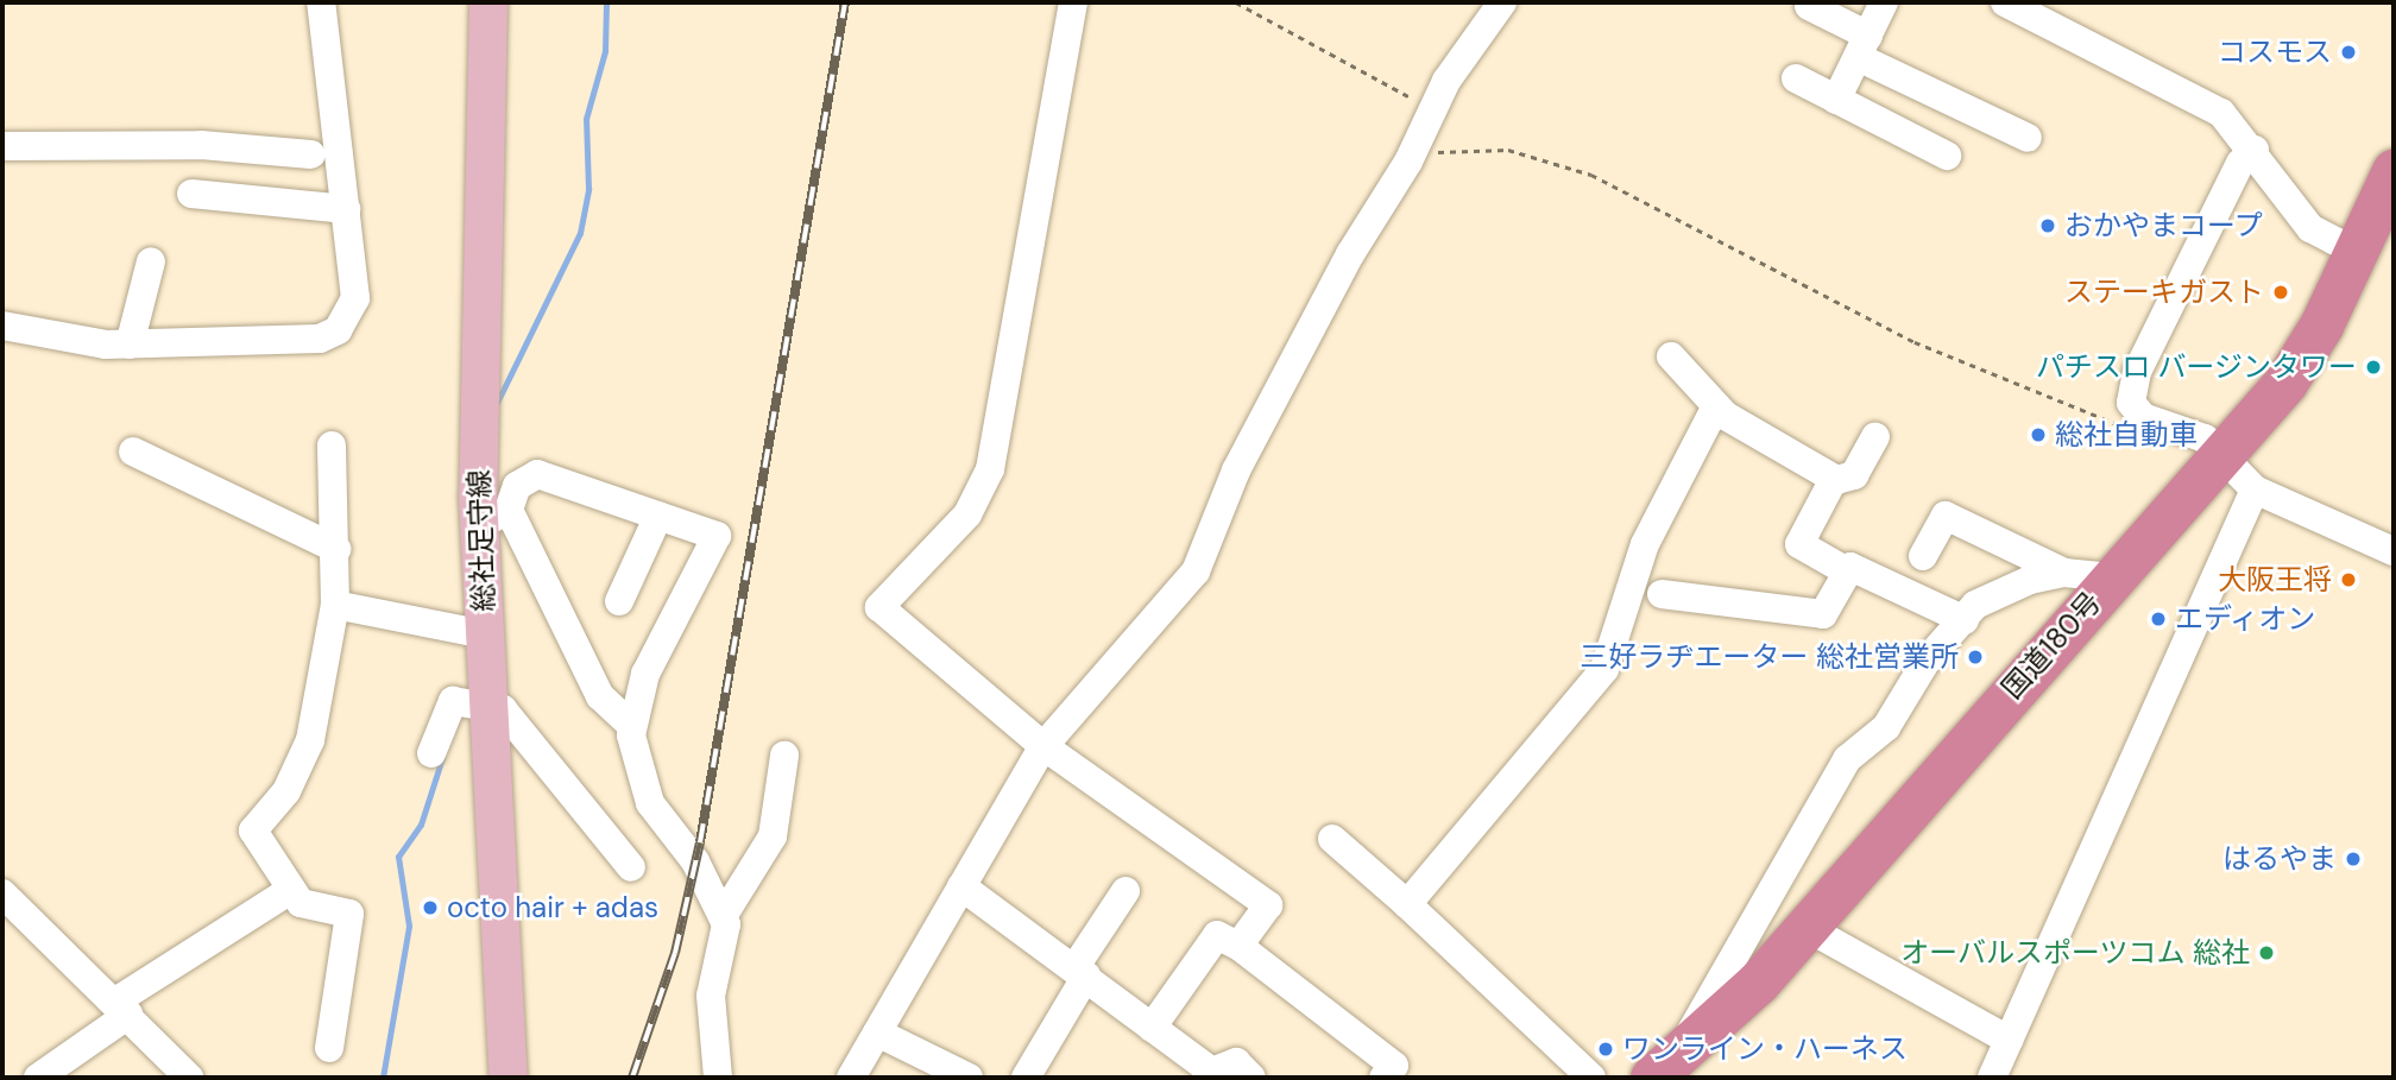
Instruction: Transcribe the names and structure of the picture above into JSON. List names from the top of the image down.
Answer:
{
  "streets": {
    "highway": ["国道180号"],
    "main road": ["総社足守線"]
  },
  "places": [
    "コスモス",
    "おかやまコープ",
    "ステーキガスト",
    "パチスロ バージンタワー",
    "総社自動車",
    "大阪王将",
    "エディオン",
    "三好ラヂエーター 総社営業所",
    "はるやま",
    "octo hair + adas",
    "オーバルスポーツコム 総社",
    "ワンライン・ハーネス"
  ]
}
